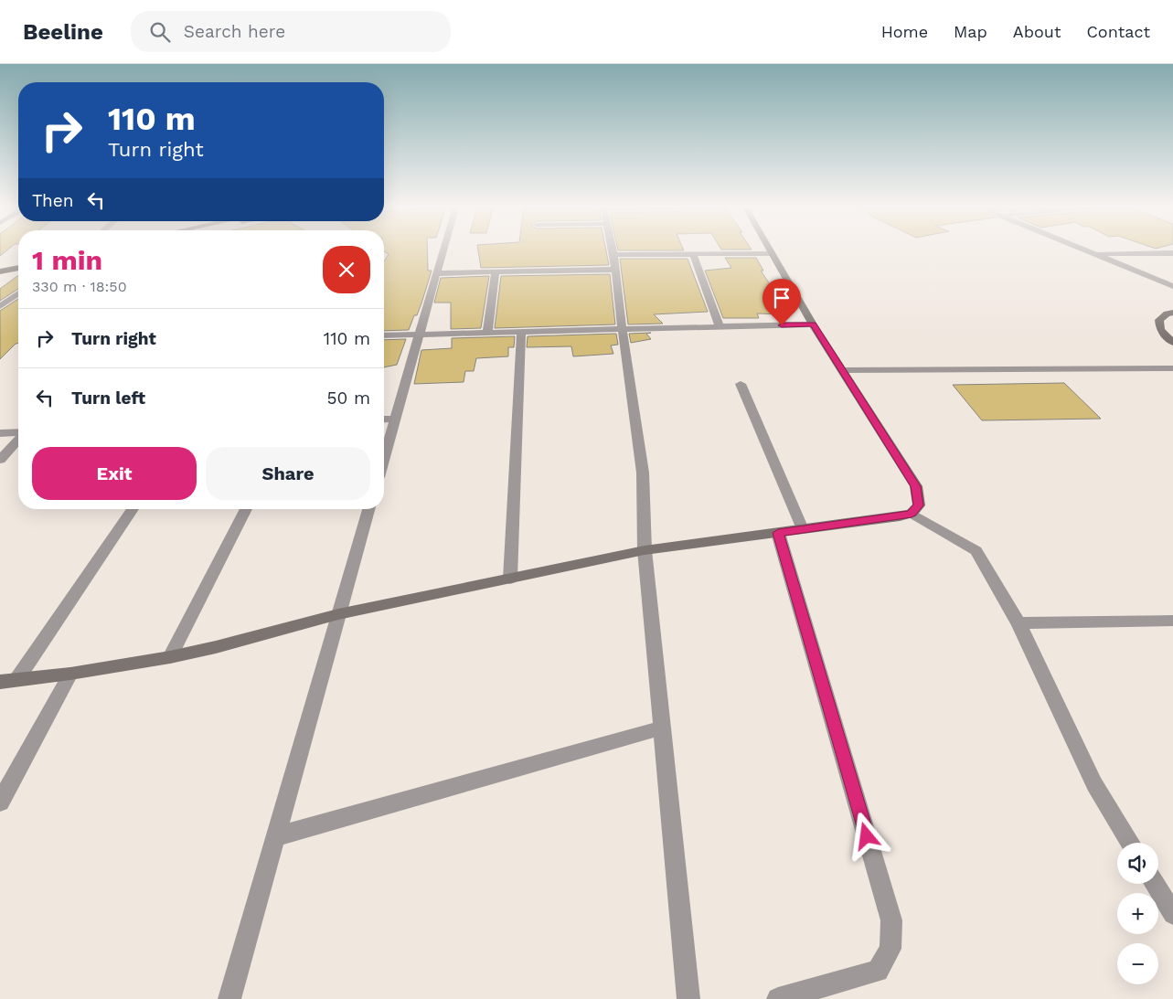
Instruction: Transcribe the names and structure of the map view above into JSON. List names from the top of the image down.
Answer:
{
  "page": {
    "header": "Beeline",
    "search": "Search here",
    "nav": [
      "Home",
      "Map",
      "About",
      "Contact"
    ],
    "turn": ["110 m", "Turn right"],
    "then": "Then",
    "heading": ["1 min", "330 m · 18:50"],
    "list": [
      {
        "name": "Turn right",
        "value": "110 m"
      },
      {
        "name": "Turn left",
        "value": "50 m"
      }
    ],
    "buttons": ["Exit", "Share"],
    "map_buttons": ["+", "−"]
  }
}
